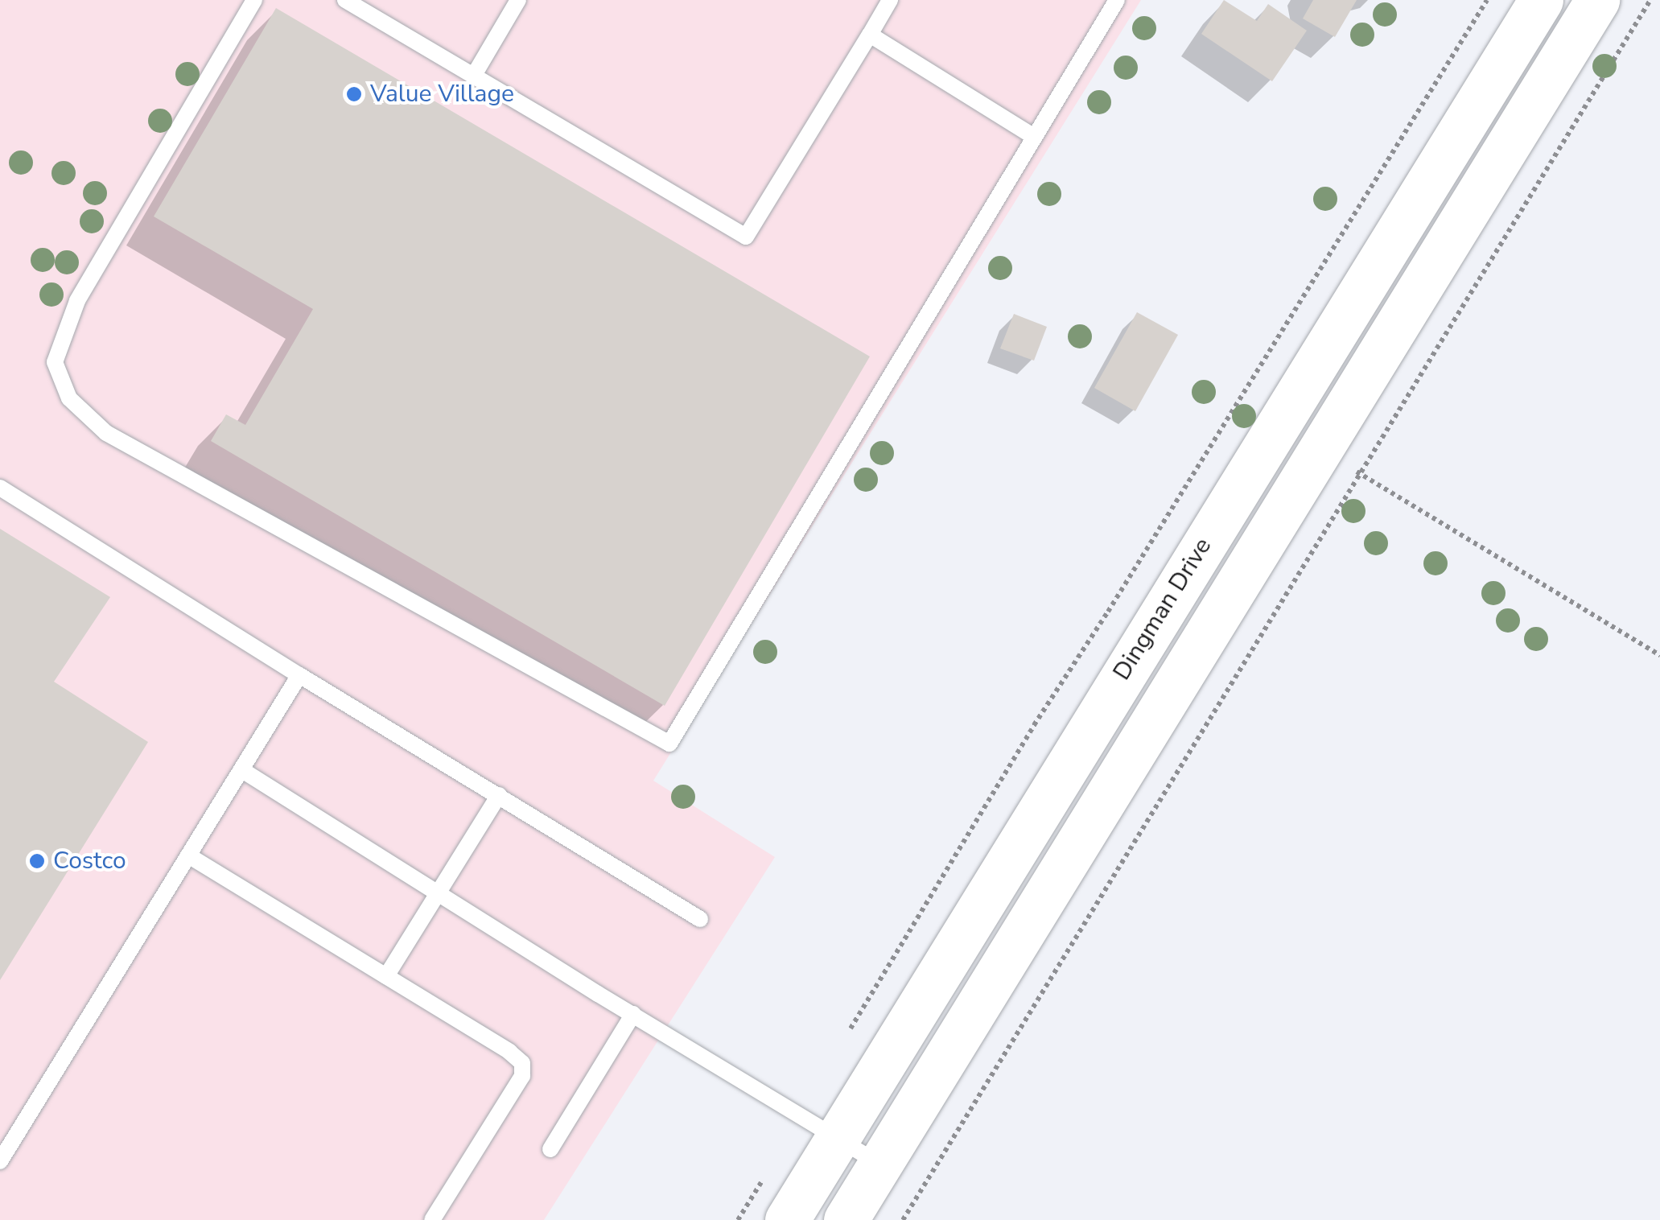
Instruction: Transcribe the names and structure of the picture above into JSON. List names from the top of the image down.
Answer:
{
  "streets": {
    "main road": ["Dingman Drive"]
  },
  "places": ["Value Village", "Costco"]
}
